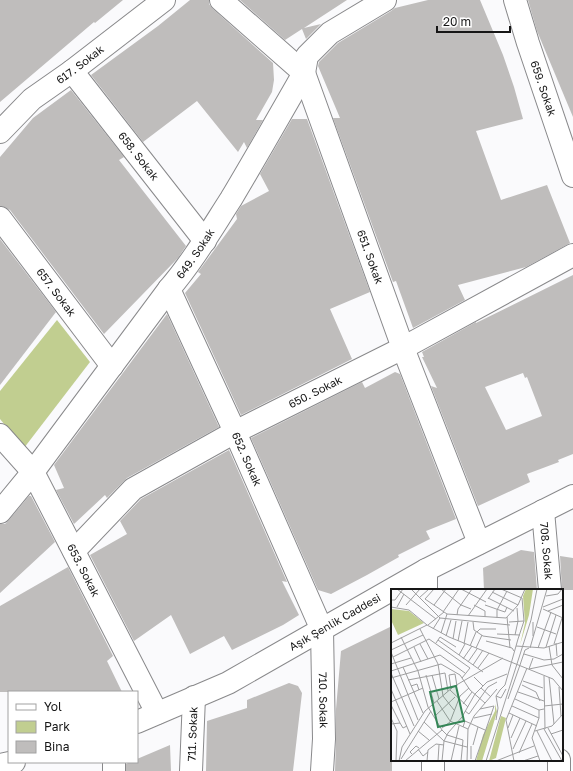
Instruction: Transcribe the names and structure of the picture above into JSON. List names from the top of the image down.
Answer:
{
  "streets": {
    "street": [
      "617. Sokak",
      "659. Sokak",
      "658. Sokak",
      "649. Sokak",
      "651. Sokak",
      "657. Sokak",
      "650. Sokak",
      "652. Sokak",
      "708. Sokak",
      "653. Sokak",
      "Aşık Şenlik Caddesi",
      "710. Sokak",
      "711. Sokak"
    ]
  },
  "crossings": [
    ["617. Sokak", "658. Sokak"],
    ["658. Sokak", "649. Sokak"],
    ["649. Sokak", "651. Sokak"],
    ["649. Sokak", "657. Sokak"],
    ["649. Sokak", "652. Sokak"],
    ["649. Sokak", "653. Sokak"],
    ["651. Sokak", "650. Sokak"],
    ["651. Sokak", "Aşık Şenlik Caddesi"],
    ["650. Sokak", "652. Sokak"],
    ["650. Sokak", "653. Sokak"],
    ["652. Sokak", "Aşık Şenlik Caddesi"],
    ["652. Sokak", "710. Sokak"],
    ["708. Sokak", "Aşık Şenlik Caddesi"],
    ["653. Sokak", "Aşık Şenlik Caddesi"],
    ["Aşık Şenlik Caddesi", "710. Sokak"],
    ["Aşık Şenlik Caddesi", "711. Sokak"]
  ],
  "legend": ["Yol", "Park", "Bina"],
  "scale_bar": "20 m"
}
